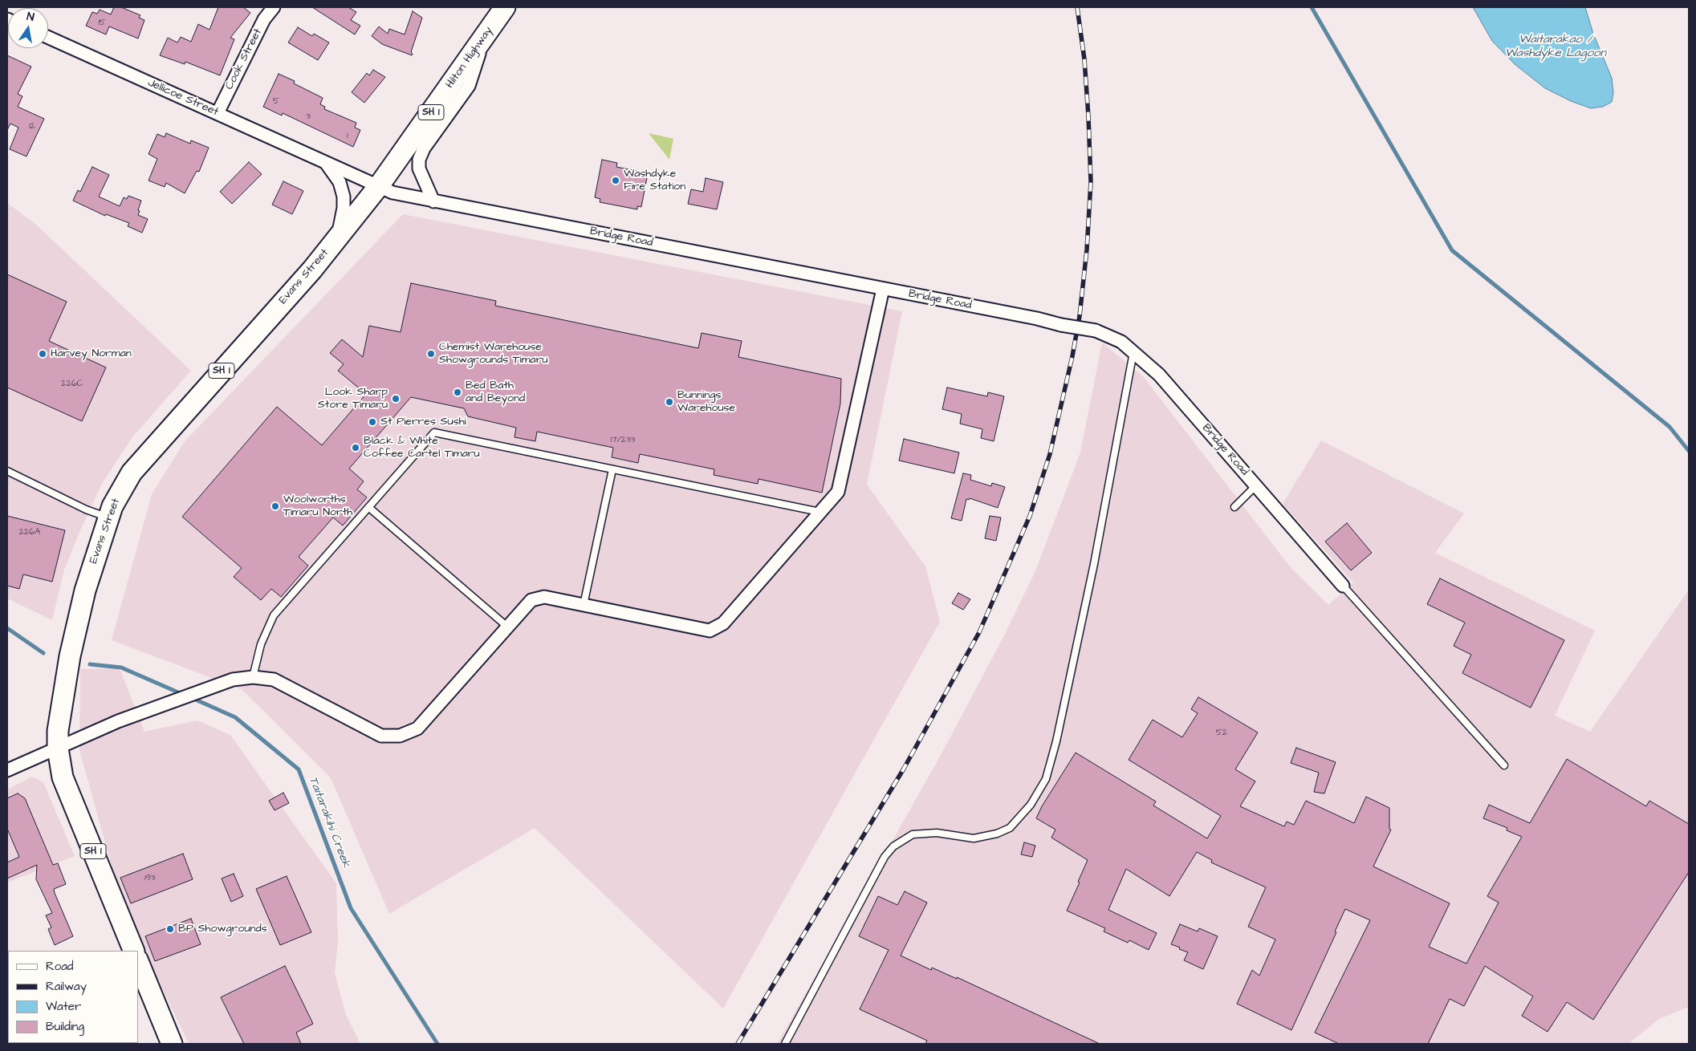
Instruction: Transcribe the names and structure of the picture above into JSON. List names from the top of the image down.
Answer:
{
  "streets": {
    "highway": ["Hilton Highway", "SH 1", "Evans Street"],
    "street": ["Cook Street", "Jellicoe Street", "Bridge Road"]
  },
  "crossings": [
    ["Hilton Highway", "Jellicoe Street"],
    ["Hilton Highway", "Bridge Road"],
    ["Hilton Highway", "Evans Street"],
    ["Cook Street", "Jellicoe Street"],
    ["Jellicoe Street", "Bridge Road"],
    ["Jellicoe Street", "Evans Street"],
    ["Bridge Road", "Evans Street"]
  ],
  "water": ["Waitarakao / Washdyke Lagoon", "Taitarakihi Creek"],
  "places": [
    "Washdyke Fire Station",
    "Harvey Norman",
    "Chemist Warehouse Showgrounds Timaru",
    "Bed Bath and Beyond",
    "Look Sharp Store Timaru",
    "Bunnings Warehouse",
    "St Pierres Sushi",
    "Black & White Coffee Cartel Timaru",
    "Woolworths Timaru North",
    "BP Showgrounds"
  ],
  "house_numbers": [
    "15",
    "5",
    "3",
    "12",
    "1",
    "226C",
    "17/233",
    "226A",
    "52",
    "193"
  ],
  "legend": [
    "Road",
    "Railway",
    "Water",
    "Building"
  ],
  "north": "top"
}
